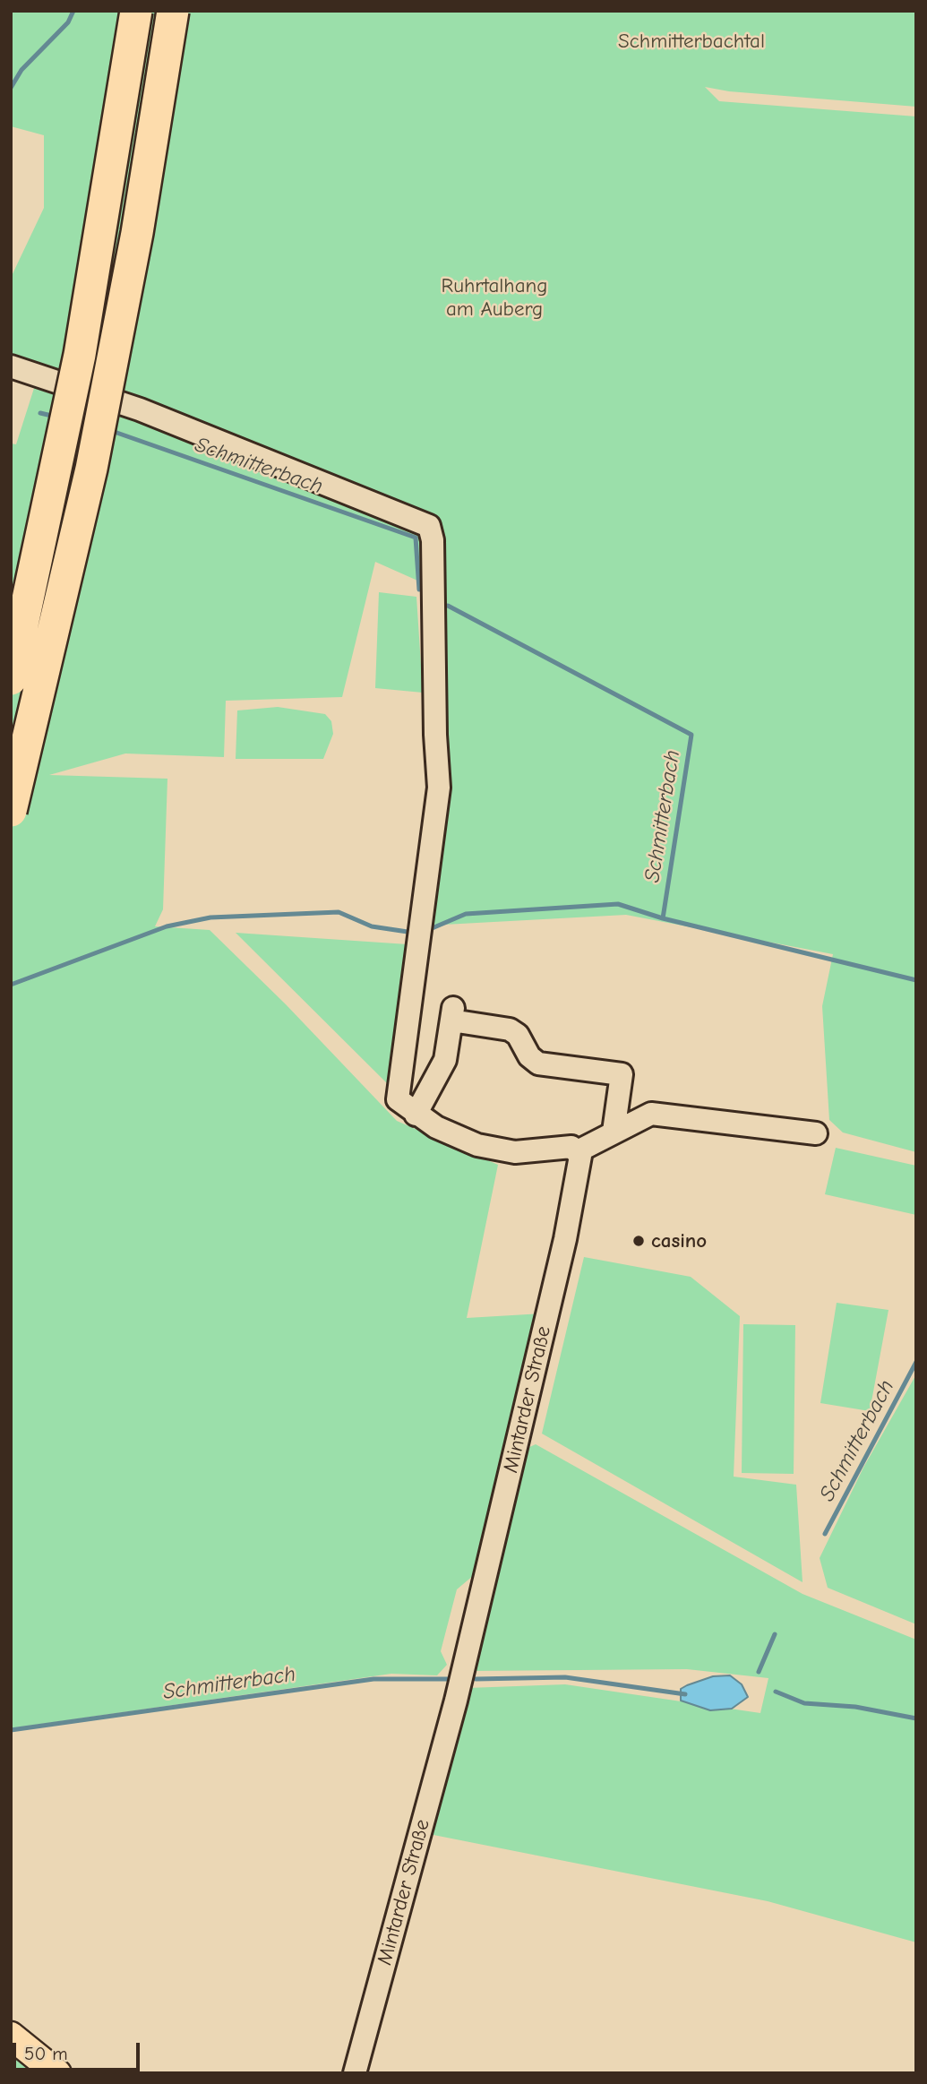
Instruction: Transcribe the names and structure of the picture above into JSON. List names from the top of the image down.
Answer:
{
  "streets": {
    "lane": ["Mintarder Straße"]
  },
  "water": ["Schmitterbach"],
  "parks": ["Schmitterbachtal", "Ruhrtalhang am Auberg"],
  "places": ["casino"],
  "scale_bar": "50 m"
}
